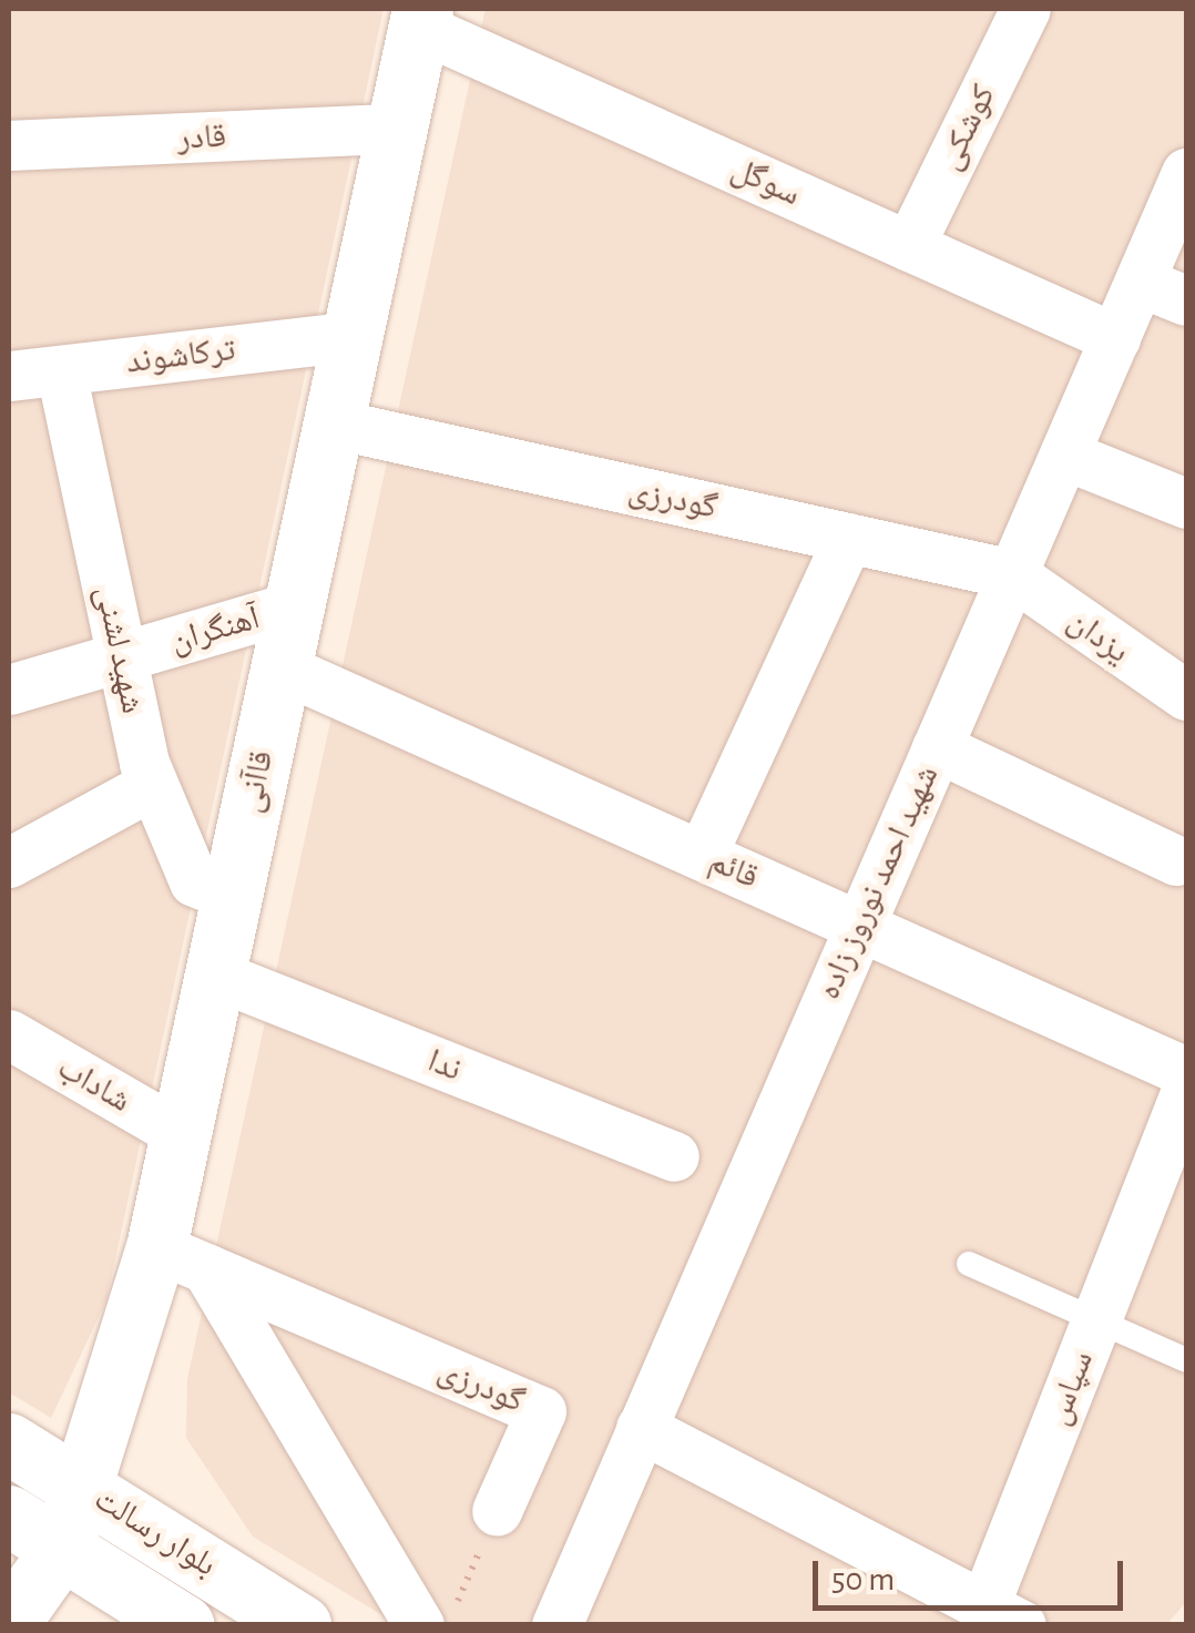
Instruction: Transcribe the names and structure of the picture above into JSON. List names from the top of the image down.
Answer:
{
  "streets": {
    "street": [
      "کوشکی",
      "قادر",
      "سوگل",
      "ترکاشوند",
      "گودرزی",
      "آهنگران",
      "یزدان",
      "شهید لشنی",
      "قاآنی",
      "قائم",
      "شهید احمد نوروز زاده",
      "ندا",
      "شاداب",
      "سپاس",
      "بلوار رسالت"
    ]
  },
  "crossings": [
    ["کوشکی", "سوگل"],
    ["قادر", "قاآنی"],
    ["سوگل", "قاآنی"],
    ["سوگل", "شهید احمد نوروز زاده"],
    ["ترکاشوند", "شهید لشنی"],
    ["ترکاشوند", "قاآنی"],
    ["گودرزی", "یزدان"],
    ["گودرزی", "قاآنی"],
    ["گودرزی", "شهید احمد نوروز زاده"],
    ["آهنگران", "شهید لشنی"],
    ["آهنگران", "قاآنی"],
    ["یزدان", "شهید احمد نوروز زاده"],
    ["شهید لشنی", "قاآنی"],
    ["قاآنی", "قائم"],
    ["قاآنی", "ندا"],
    ["قاآنی", "شاداب"],
    ["قاآنی", "بلوار رسالت"],
    ["قائم", "شهید احمد نوروز زاده"]
  ],
  "scale_bar": "50 m"
}
